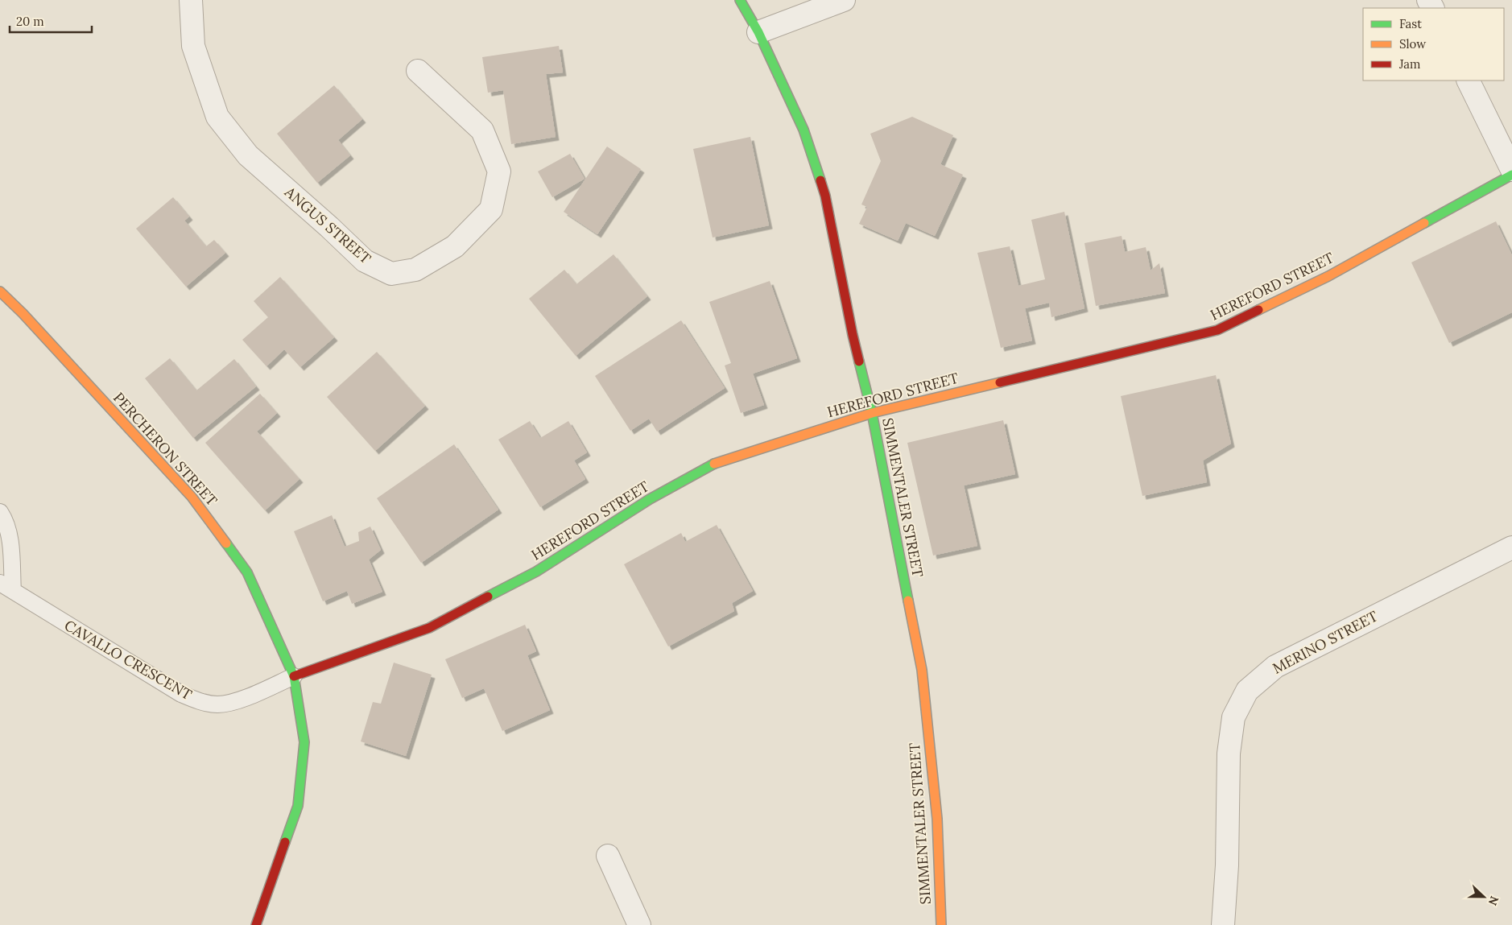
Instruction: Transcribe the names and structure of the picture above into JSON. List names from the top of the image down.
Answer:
{
  "streets": {
    "street": [
      "ANGUS STREET",
      "HEREFORD STREET",
      "PERCHERON STREET",
      "SIMMENTALER STREET",
      "MERINO STREET"
    ],
    "lane": ["CAVALLO CRESCENT"]
  },
  "crossings": [
    ["HEREFORD STREET", "PERCHERON STREET"],
    ["HEREFORD STREET", "SIMMENTALER STREET"],
    ["HEREFORD STREET", "CAVALLO CRESCENT"],
    ["PERCHERON STREET", "CAVALLO CRESCENT"]
  ],
  "legend": ["Fast", "Slow", "Jam"],
  "scale_bar": "20 m",
  "north": "right"
}
